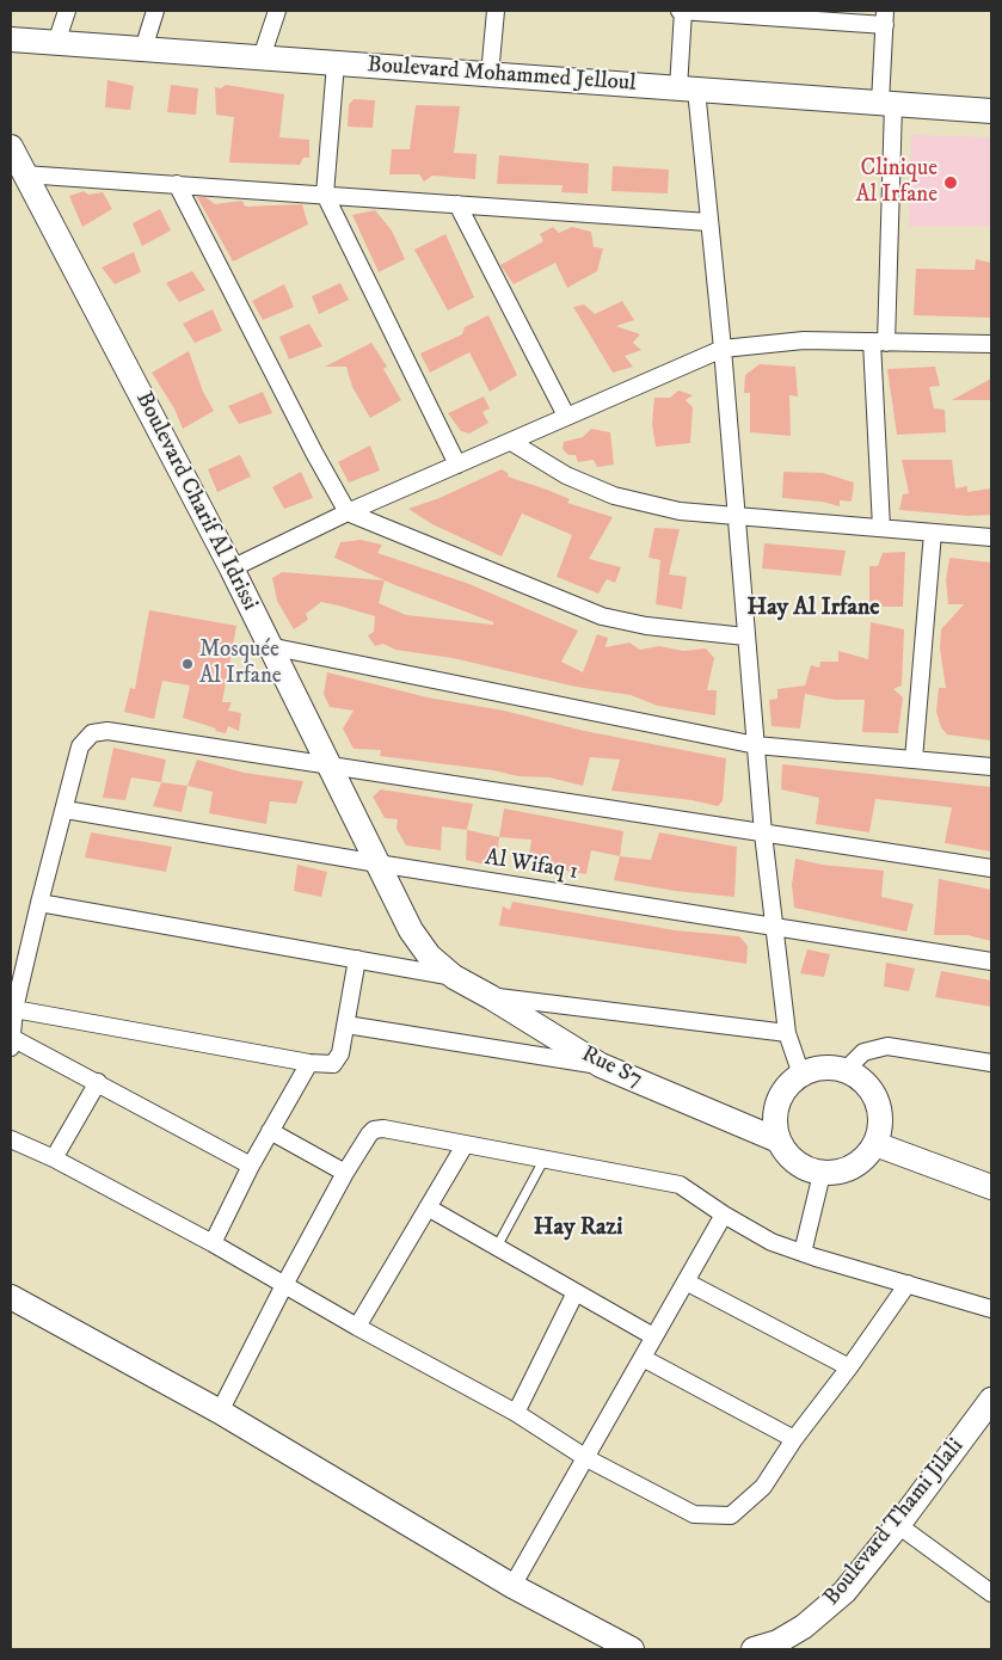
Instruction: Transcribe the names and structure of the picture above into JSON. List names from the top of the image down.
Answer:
{
  "streets": {
    "street": [
      "Boulevard Mohammed Jelloul",
      "Boulevard Charif Al Idrissi",
      "Al Wifaq 1",
      "Rue S7",
      "Boulevard Thami Jilali"
    ]
  },
  "crossings": [
    ["Boulevard Charif Al Idrissi", "Al Wifaq 1"],
    ["Boulevard Charif Al Idrissi", "Rue S7"]
  ],
  "districts": ["Hay Al Irfane", "Hay Razi"],
  "places": ["Clinique Al Irfane", "Mosquée Al Irfane"]
}
